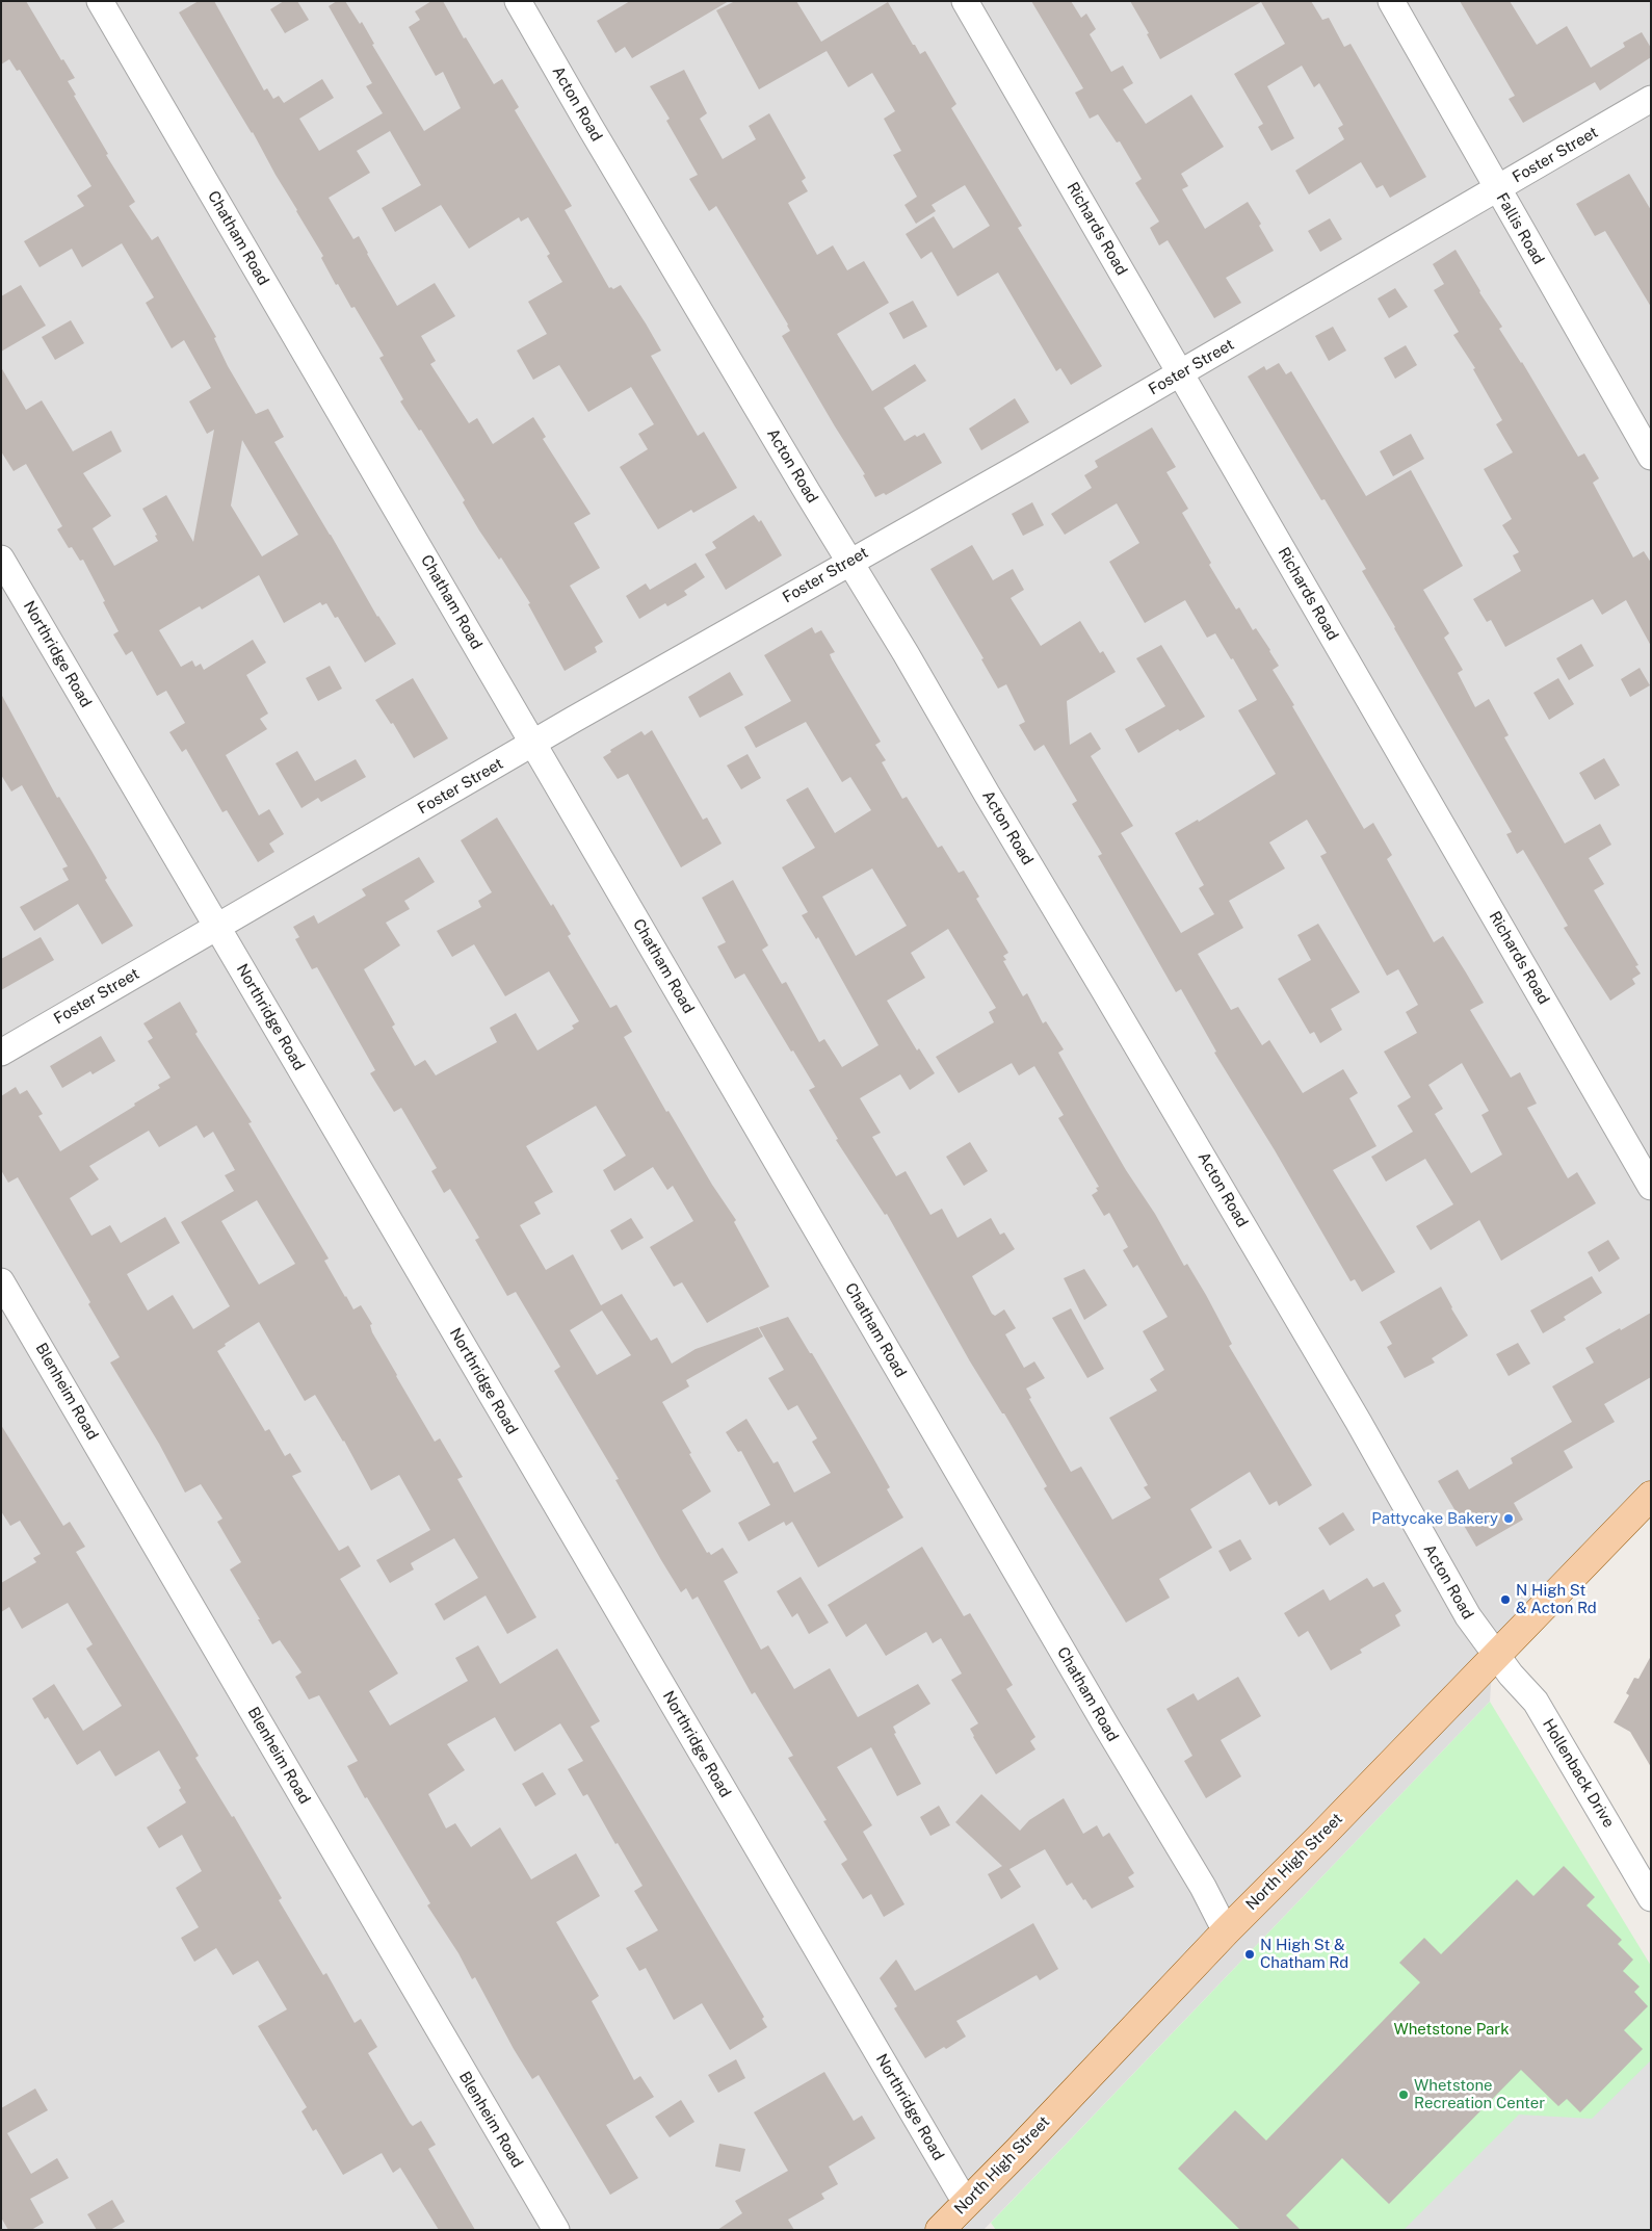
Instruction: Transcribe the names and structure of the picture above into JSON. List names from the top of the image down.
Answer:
{
  "streets": {
    "main road": ["North High Street"],
    "street": [
      "Acton Road",
      "Foster Street",
      "Richards Road",
      "Fallis Road",
      "Chatham Road",
      "Northridge Road",
      "Blenheim Road",
      "Hollenback Drive"
    ]
  },
  "crossings": [
    ["Acton Road", "Foster Street"],
    ["Acton Road", "Hollenback Drive"],
    ["Acton Road", "North High Street"],
    ["Foster Street", "Richards Road"],
    ["Foster Street", "Fallis Road"],
    ["Foster Street", "Chatham Road"],
    ["Foster Street", "Northridge Road"],
    ["Chatham Road", "North High Street"],
    ["Northridge Road", "North High Street"],
    ["Hollenback Drive", "North High Street"]
  ],
  "parks": ["Whetstone Park"],
  "places": [
    "Pattycake Bakery",
    "N High St & Acton Rd",
    "N High St & Chatham Rd",
    "Whetstone Recreation Center"
  ]
}
